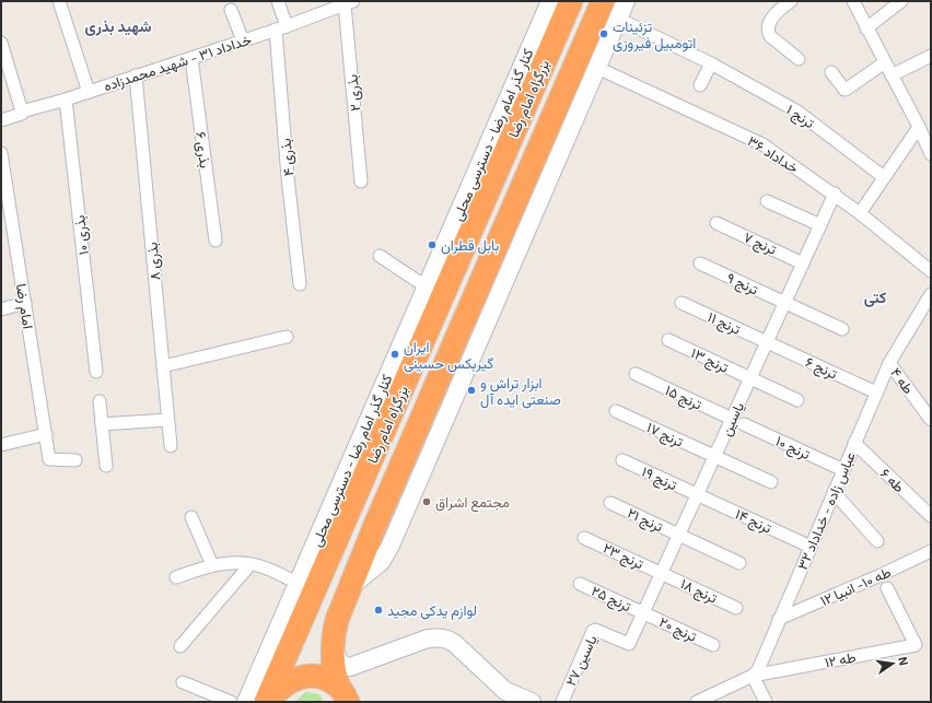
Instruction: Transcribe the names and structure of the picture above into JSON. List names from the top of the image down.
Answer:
{
  "streets": {
    "highway": ["بزرگراه امام رضا"],
    "main road": ["کنار گذر امام رضا - دسترسی محلی"],
    "street": [
      "خداداد ۳۱ - شهید محمدزاده",
      "بذری ۲",
      "ترنج ۱",
      "بذری ۶",
      "خداداد ۳۶",
      "بذری ۴",
      "بذری ۱۰",
      "ترنج ۷",
      "بذری ۸",
      "ترنج ۹",
      "امام رضا",
      "ترنج ۱۱",
      "ترنج ۱۳",
      "ترنج ۶",
      "طه ۴",
      "ترنج ۱۵",
      "یاسین",
      "ترنج ۱۷",
      "ترنج ۱۰",
      "ترنج ۱۹",
      "طه ۶",
      "عباس زاده - خداداد ۳۲",
      "ترنج ۲۱",
      "ترنج ۱۴",
      "ترنج ۲۳",
      "طه ۱۰- انبیا ۱۲",
      "ترنج ۱۸",
      "ترنج ۲۵",
      "ترنج ۲۰",
      "طه ۱۲",
      "یاسین ۲۷"
    ]
  },
  "crossings": [
    ["خداداد ۳۱ - شهید محمدزاده", "بذری ۲"],
    ["خداداد ۳۱ - شهید محمدزاده", "بذری ۶"],
    ["خداداد ۳۱ - شهید محمدزاده", "بذری ۴"],
    ["خداداد ۳۱ - شهید محمدزاده", "بذری ۱۰"],
    ["خداداد ۳۱ - شهید محمدزاده", "بذری ۸"],
    ["خداداد ۳۶", "یاسین"],
    ["ترنج ۷", "یاسین"],
    ["ترنج ۹", "یاسین"],
    ["ترنج ۱۱", "ترنج ۶"],
    ["ترنج ۱۱", "یاسین"],
    ["ترنج ۱۳", "یاسین"],
    ["ترنج ۶", "یاسین"],
    ["ترنج ۶", "عباس زاده - خداداد ۳۲"],
    ["طه ۴", "عباس زاده - خداداد ۳۲"],
    ["ترنج ۱۵", "یاسین"],
    ["یاسین", "ترنج ۱۷"],
    ["یاسین", "ترنج ۱۹"],
    ["یاسین", "ترنج ۲۱"],
    ["یاسین", "ترنج ۱۴"],
    ["یاسین", "ترنج ۲۳"],
    ["یاسین", "ترنج ۱۸"],
    ["یاسین", "ترنج ۲۵"],
    ["یاسین", "ترنج ۲۰"],
    ["یاسین", "یاسین ۲۷"],
    ["ترنج ۱۰", "عباس زاده - خداداد ۳۲"],
    ["ترنج ۱۹", "ترنج ۱۴"],
    ["طه ۶", "عباس زاده - خداداد ۳۲"],
    ["عباس زاده - خداداد ۳۲", "ترنج ۱۴"],
    ["عباس زاده - خداداد ۳۲", "طه ۱۰- انبیا ۱۲"],
    ["عباس زاده - خداداد ۳۲", "طه ۱۲"],
    ["ترنج ۲۳", "ترنج ۱۸"],
    ["ترنج ۲۵", "ترنج ۲۰"]
  ],
  "districts": ["شهید بذری", "کتی"],
  "places": [
    "تزئینات اتومبیل فیروزی",
    "بابل قطران",
    "ایران گیربکس حسینی",
    "ابزار تراش و صنعتی ایده آل",
    "مجتمع اشراق",
    "لوازم یدکی مجید"
  ],
  "north": "right"
}
